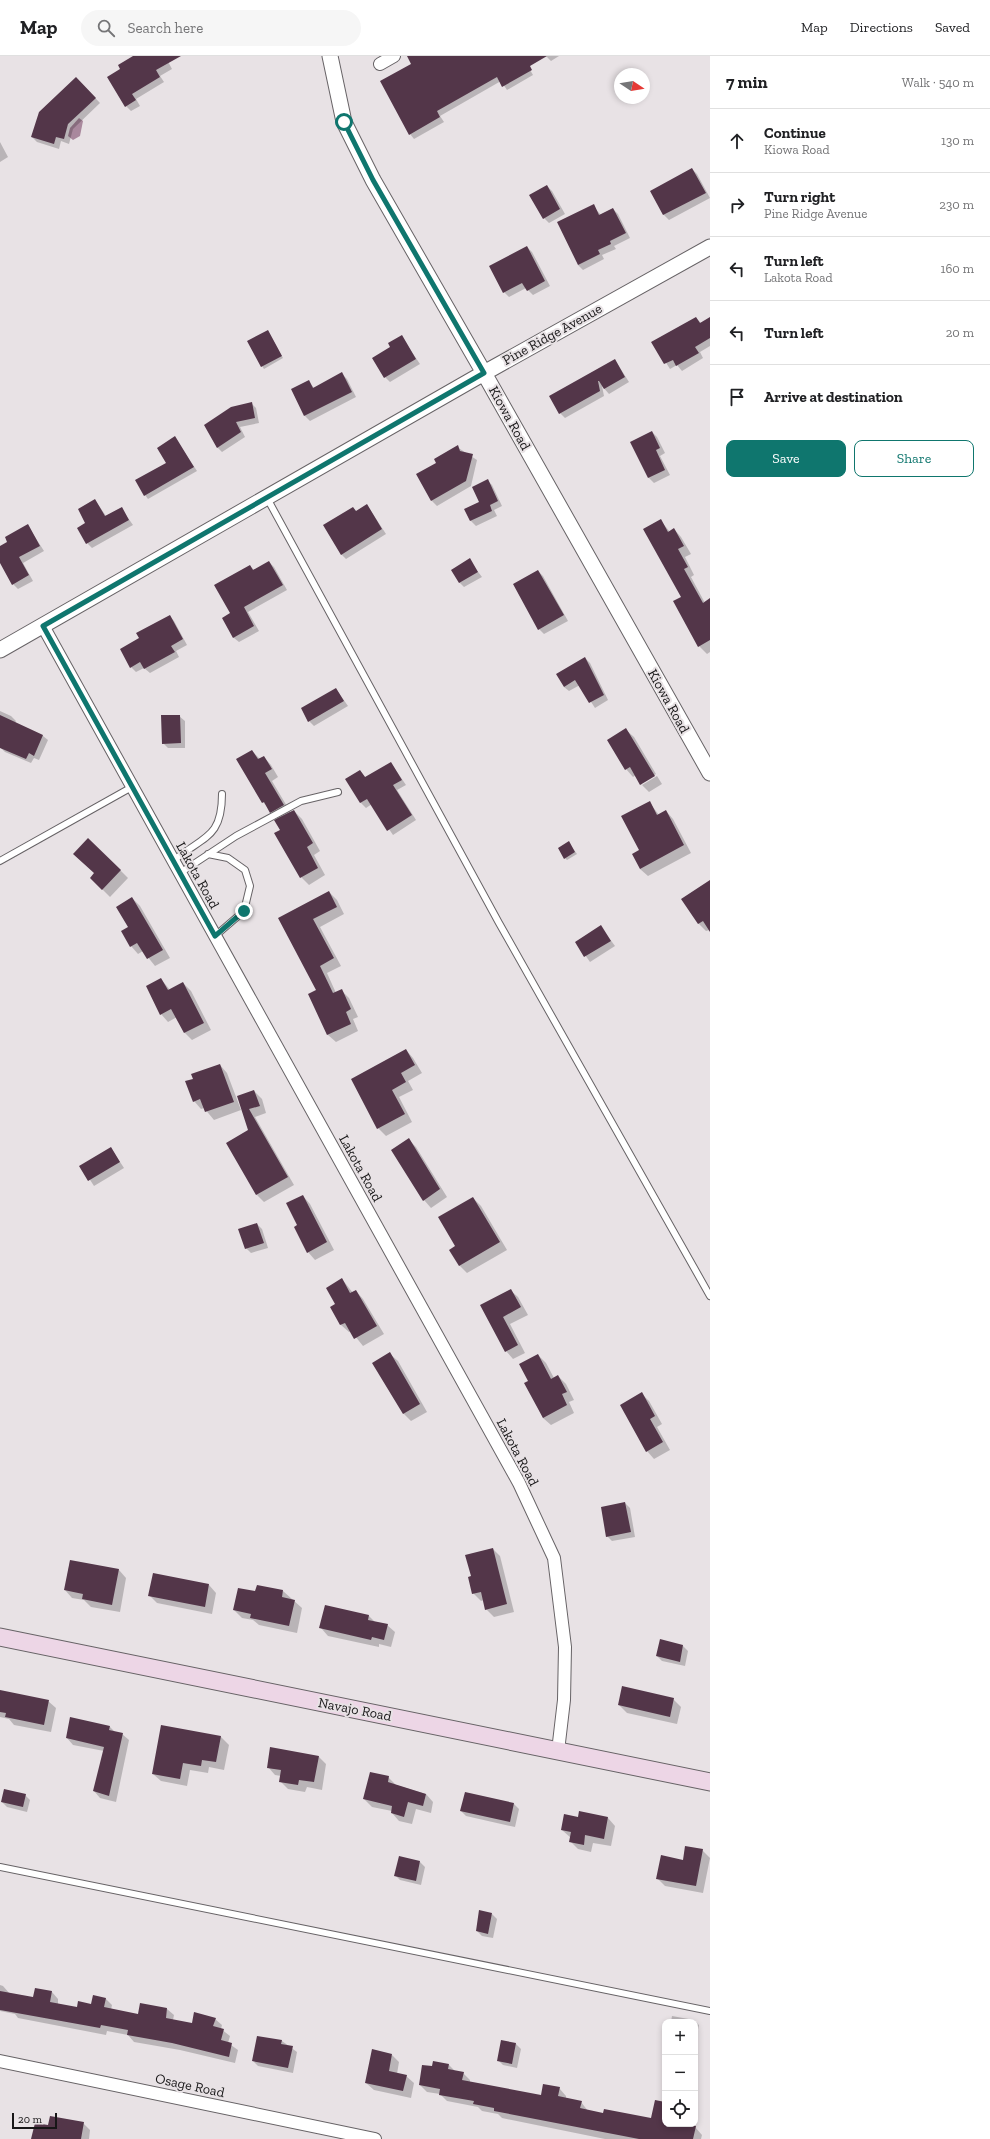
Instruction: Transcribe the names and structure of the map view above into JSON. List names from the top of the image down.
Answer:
{
  "streets": {
    "main road": ["Navajo Road"],
    "street": [
      "Pine Ridge Avenue",
      "Kiowa Road",
      "Lakota Road",
      "Osage Road"
    ]
  },
  "crossings": [
    ["Pine Ridge Avenue", "Kiowa Road"],
    ["Pine Ridge Avenue", "Lakota Road"],
    ["Lakota Road", "Navajo Road"]
  ],
  "scale_bar": "20 m",
  "north": "right",
  "page": {
    "header": "Map",
    "search": "Search here",
    "nav": ["Map", "Directions", "Saved"],
    "heading": ["7 min", "Walk · 540 m"],
    "list": [
      ["Continue", "Kiowa Road", "130 m"],
      ["Turn right", "Pine Ridge Avenue", "230 m"],
      ["Turn left", "Lakota Road", "160 m"],
      ["Turn left", "20 m"],
      "Arrive at destination"
    ],
    "buttons": ["Save", "Share"],
    "map_buttons": ["+", "−"],
    "scale": "20 m"
  }
}
